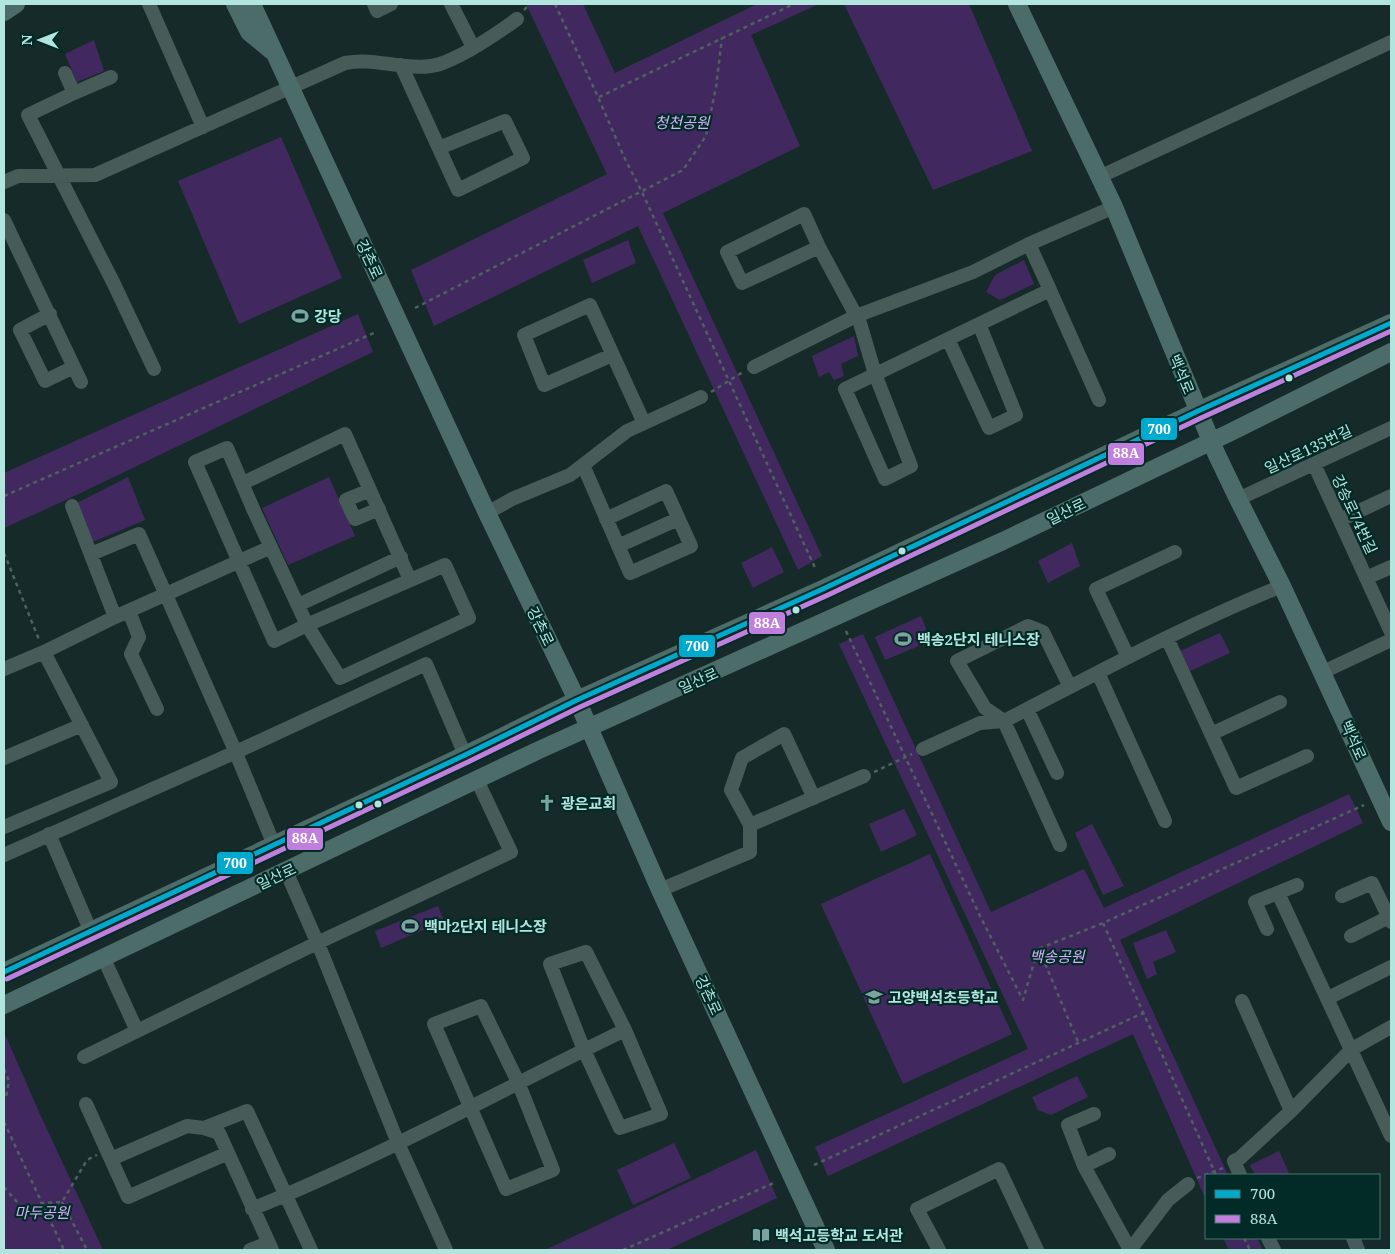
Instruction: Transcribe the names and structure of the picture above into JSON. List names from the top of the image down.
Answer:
{
  "streets": {
    "main road": ["강촌로", "백석로", "일산로"],
    "street": ["일산로135번길", "강송로74번길"]
  },
  "crossings": [
    ["강촌로", "일산로"],
    ["백석로", "일산로135번길"],
    ["백석로", "일산로"],
    ["일산로135번길", "강송로74번길"]
  ],
  "parks": ["청천공원", "백송공원", "마두공원"],
  "places": {
    "sports": ["강당", "백송2단지 테니스장", "백마2단지 테니스장"],
    "church": ["광은교회"],
    "school or university": ["고양백석초등학교"],
    "library": ["백석고등학교 도서관"]
  },
  "lines": ["transit line 700", "transit line 88A"],
  "legend": ["700", "88A"],
  "north": "left"
}
